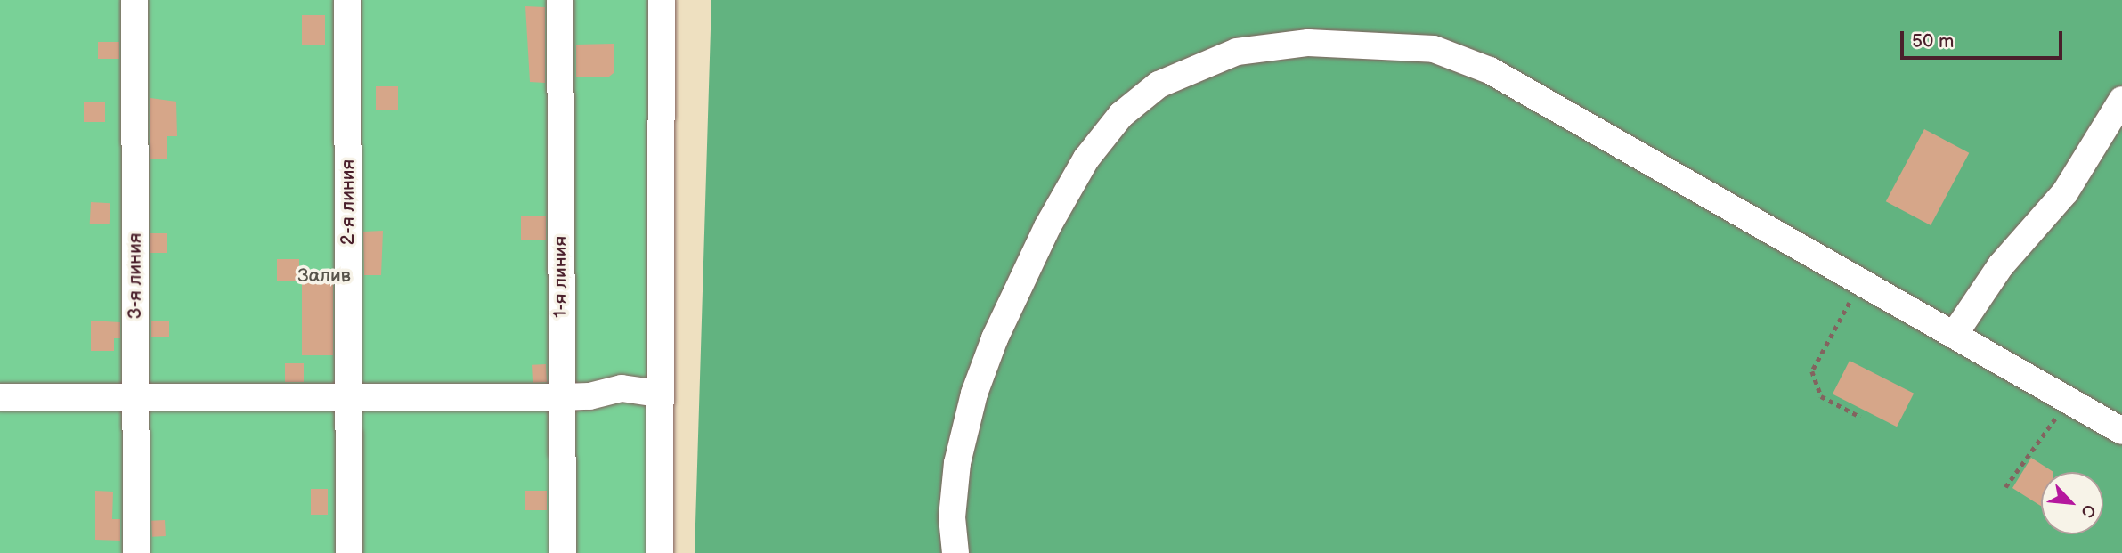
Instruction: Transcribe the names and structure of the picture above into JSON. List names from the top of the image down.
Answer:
{
  "streets": {
    "street": ["2-я линия", "3-я линия", "1-я линия"]
  },
  "parks": ["Залив"],
  "scale_bar": "50 m",
  "north": "bottom right"
}
